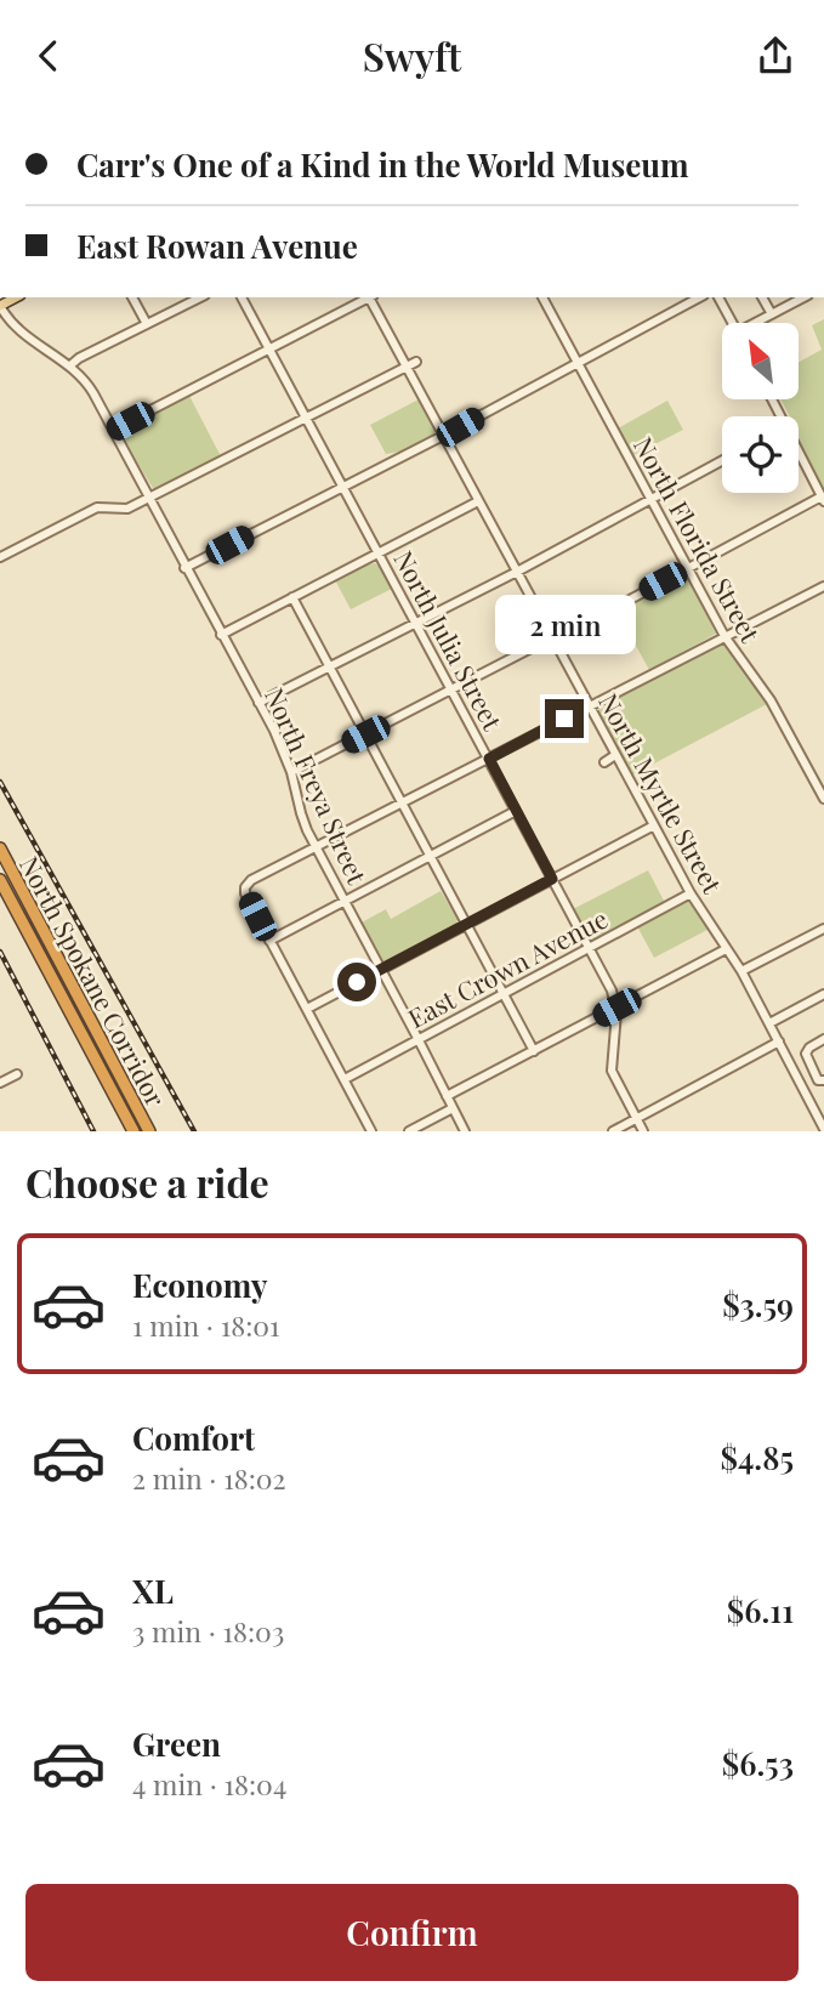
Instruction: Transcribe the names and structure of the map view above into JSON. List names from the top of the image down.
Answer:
{
  "streets": {
    "highway": ["North Spokane Corridor"],
    "street": [
      "North Florida Street",
      "North Julia Street",
      "North Freya Street",
      "North Myrtle Street",
      "East Crown Avenue"
    ]
  },
  "crossings": [
    ["North Julia Street", "East Crown Avenue"],
    ["North Freya Street", "East Crown Avenue"],
    ["North Myrtle Street", "East Crown Avenue"]
  ],
  "north": "top left",
  "page": {
    "header": "Swyft",
    "banner": ["Carr's One of a Kind in the World Museum", "East Rowan Avenue"],
    "bubble": "2 min",
    "heading": "Choose a ride",
    "list": [
      {
        "name": "Economy",
        "note": "1 min · 18:01",
        "value": "$3.59"
      },
      {
        "name": "Comfort",
        "note": "2 min · 18:02",
        "value": "$4.85"
      },
      {
        "name": "XL",
        "note": "3 min · 18:03",
        "value": "$6.11"
      },
      {
        "name": "Green",
        "note": "4 min · 18:04",
        "value": "$6.53"
      }
    ],
    "buttons": "Confirm"
  }
}
